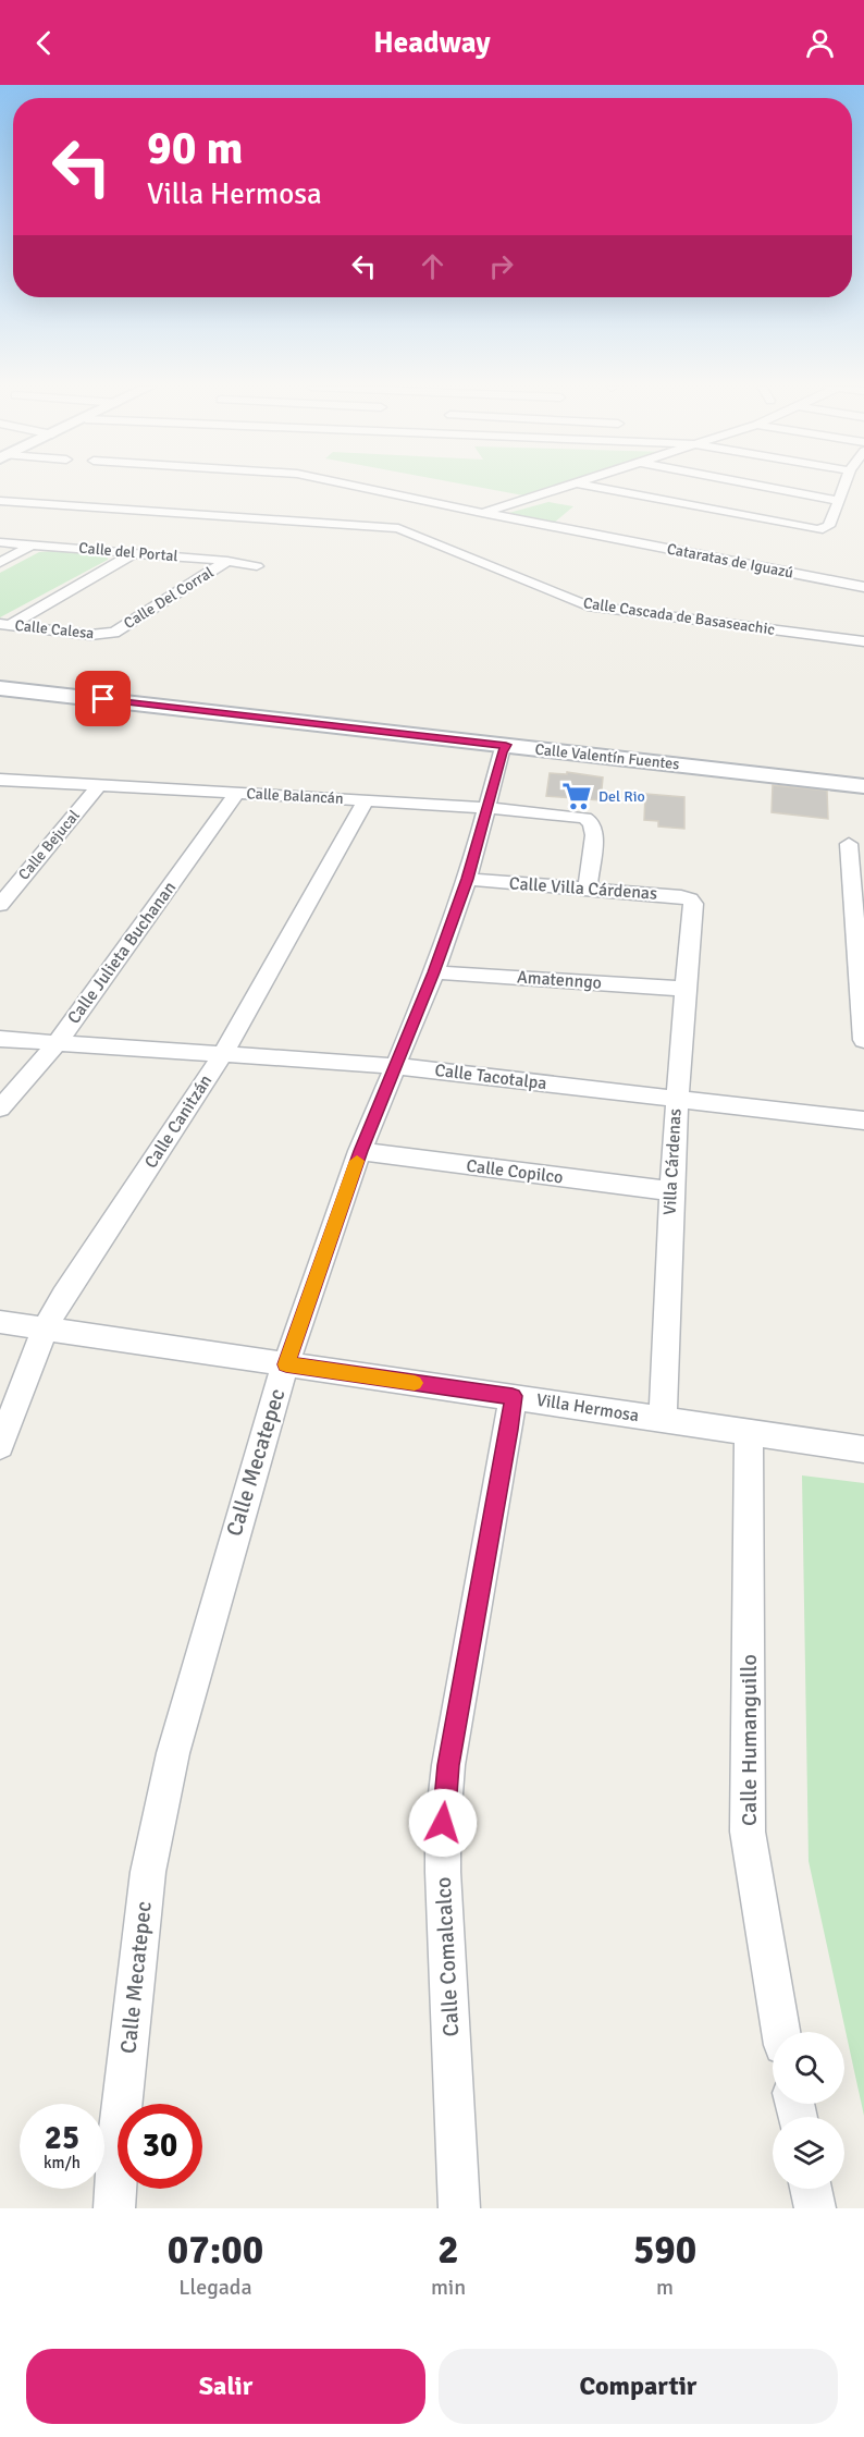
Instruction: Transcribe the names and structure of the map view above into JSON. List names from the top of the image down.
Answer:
{
  "streets": {
    "street": [
      "Calle del Portal",
      "Cataratas de Iguazú",
      "Calle Del Corral",
      "Calle Cascada de Basaseachic",
      "Calle Calesa",
      "Calle Valentín Fuentes",
      "Calle Balancán",
      "Calle Bejucal",
      "Calle Villa Cárdenas",
      "Calle Julieta Buchanan",
      "Amatenngo",
      "Calle Tacotalpa",
      "Calle Canitzán",
      "Villa Cárdenas",
      "Calle Copilco",
      "Villa Hermosa",
      "Calle Mecatepec",
      "Calle Humanguillo",
      "Calle Comalcalco"
    ]
  },
  "crossings": [
    ["Calle del Portal", "Calle Del Corral"],
    ["Calle Del Corral", "Calle Calesa"],
    ["Calle Valentín Fuentes", "Calle Mecatepec"],
    ["Calle Balancán", "Calle Bejucal"],
    ["Calle Balancán", "Calle Villa Cárdenas"],
    ["Calle Balancán", "Calle Julieta Buchanan"],
    ["Calle Balancán", "Calle Canitzán"],
    ["Calle Balancán", "Calle Mecatepec"],
    ["Calle Villa Cárdenas", "Villa Cárdenas"],
    ["Calle Villa Cárdenas", "Calle Mecatepec"],
    ["Calle Julieta Buchanan", "Calle Tacotalpa"],
    ["Amatenngo", "Villa Cárdenas"],
    ["Amatenngo", "Calle Mecatepec"],
    ["Calle Tacotalpa", "Calle Canitzán"],
    ["Calle Tacotalpa", "Villa Cárdenas"],
    ["Calle Tacotalpa", "Calle Mecatepec"],
    ["Calle Canitzán", "Villa Hermosa"],
    ["Villa Cárdenas", "Calle Copilco"],
    ["Villa Cárdenas", "Villa Hermosa"],
    ["Calle Copilco", "Calle Mecatepec"],
    ["Villa Hermosa", "Calle Mecatepec"],
    ["Villa Hermosa", "Calle Humanguillo"],
    ["Villa Hermosa", "Calle Comalcalco"]
  ],
  "places": {
    "supermarket": ["Del Rio"]
  },
  "page": {
    "header": "Headway",
    "turn": ["90 m", "Villa Hermosa"],
    "speed": "25 km/h",
    "limit": "30",
    "eta": [
      "07:00",
      "Llegada",
      "2",
      "min",
      "590",
      "m"
    ],
    "buttons": ["Salir", "Compartir"]
  }
}
